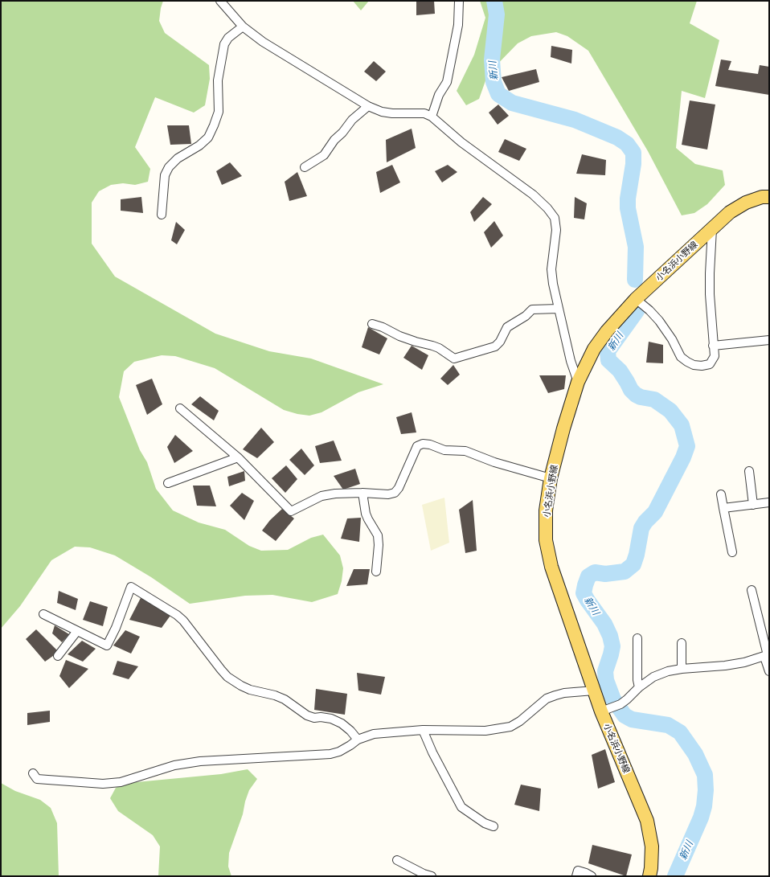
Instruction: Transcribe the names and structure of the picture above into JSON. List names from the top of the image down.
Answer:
{
  "streets": {
    "main road": ["小名浜小野線"]
  },
  "water": ["新川"]
}
